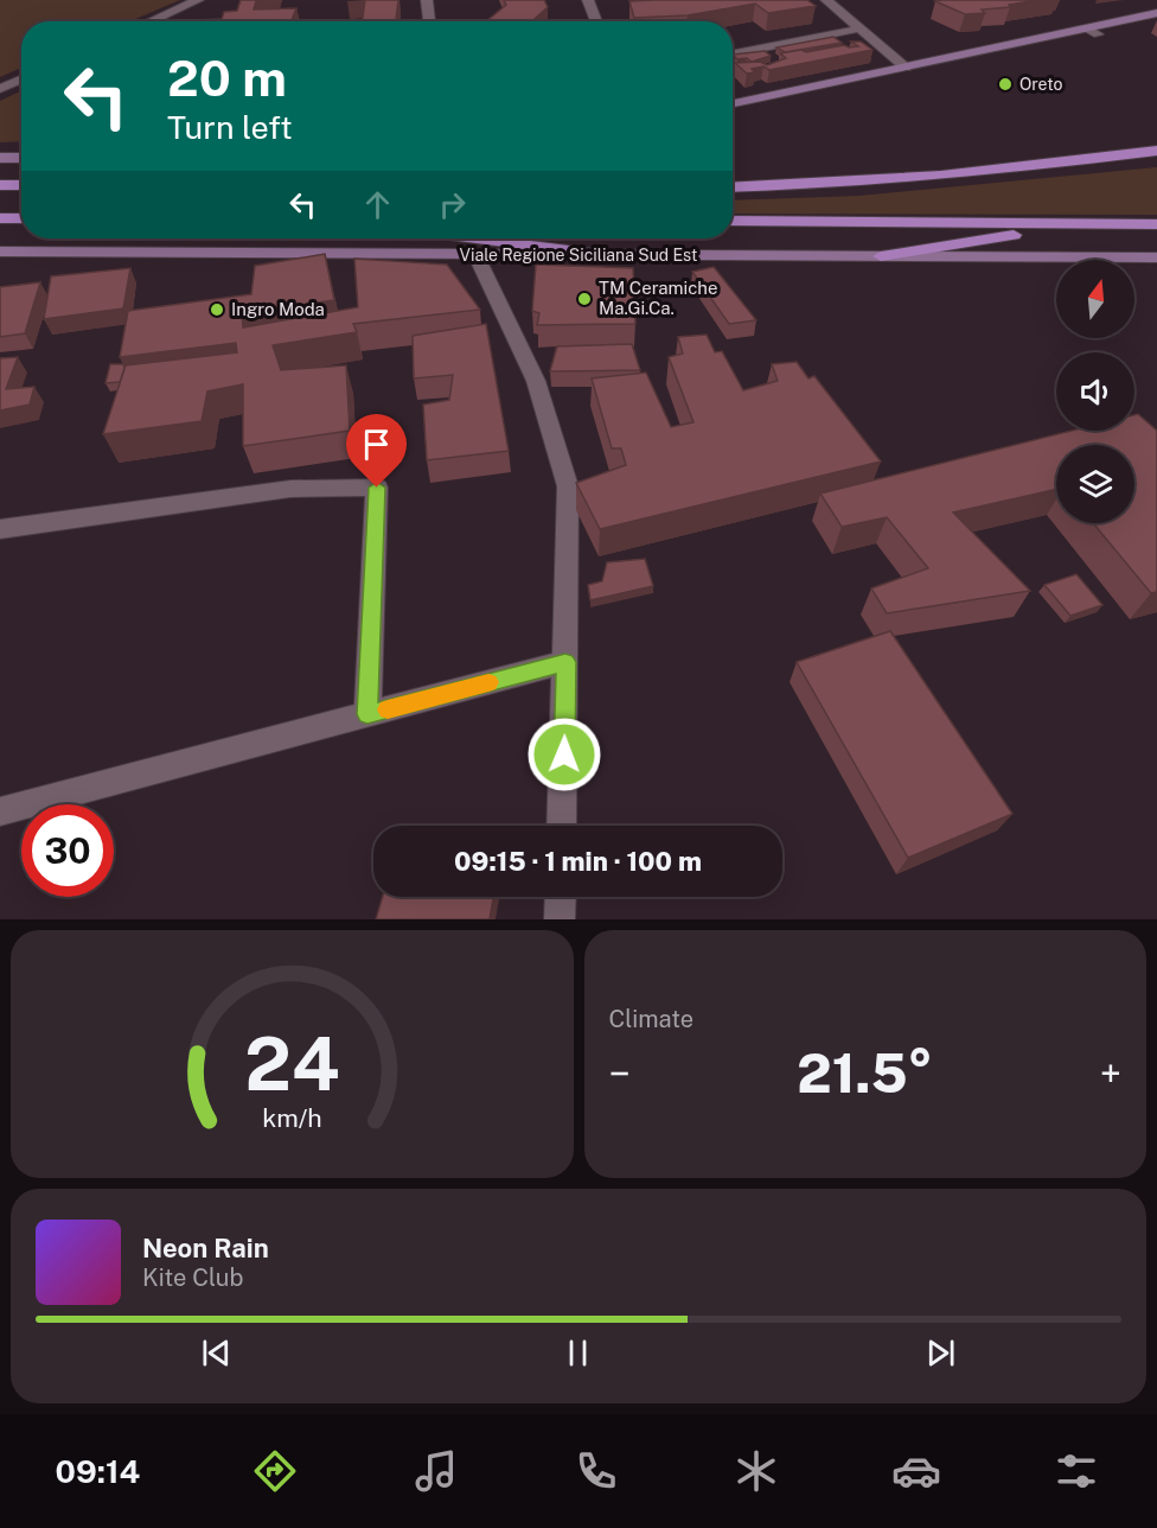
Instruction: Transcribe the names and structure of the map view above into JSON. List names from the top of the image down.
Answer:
{
  "streets": {
    "street": ["Viale Regione Siciliana Sud Est"]
  },
  "places": ["Oreto", "TM Ceramiche Ma.Gi.Ca.", "Ingro Moda"],
  "north": "top",
  "page": {
    "turn": ["20 m", "Turn left"],
    "limit": "30",
    "trip": "09:15 · 1 min · 100 m",
    "tile": "Climate",
    "heat": ["−", "21.5°", "+"],
    "song": ["Neon Rain", "Kite Club"],
    "tabs": "09:14",
    "gauge": ["24", "km/h"]
  }
}
